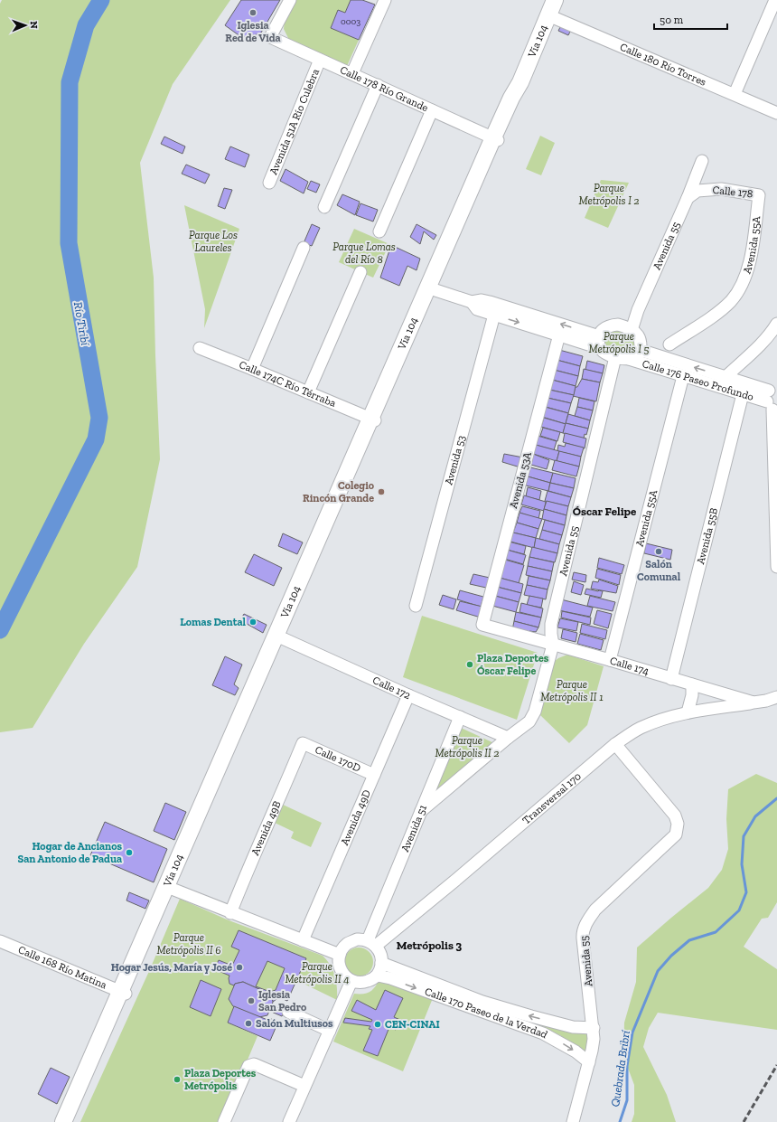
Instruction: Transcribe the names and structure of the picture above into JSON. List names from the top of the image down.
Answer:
{
  "streets": {
    "main road": ["Vía 104"],
    "street": [
      "Calle 180 Río Torres",
      "Calle 178 Río Grande",
      "Avenida 51A Río Culebra",
      "Calle 178",
      "Avenida 55A",
      "Avenida 55",
      "Calle 176 Paseo Profundo",
      "Calle 174C Río Térraba",
      "Avenida 53",
      "Avenida 53A",
      "Avenida 55B",
      "Calle 174",
      "Calle 172",
      "Calle 170D",
      "Transversal 170",
      "Avenida 49D",
      "Avenida 49B",
      "Avenida 51",
      "Calle 168 Río Matina",
      "Calle 170 Paseo de la Verdad"
    ]
  },
  "crossings": [
    ["Vía 104", "Calle 180 Río Torres"],
    ["Vía 104", "Calle 178 Río Grande"],
    ["Vía 104", "Calle 174C Río Térraba"],
    ["Vía 104", "Calle 172"],
    ["Vía 104", "Calle 168 Río Matina"],
    ["Calle 178 Río Grande", "Avenida 51A Río Culebra"],
    ["Calle 178", "Avenida 55A"],
    ["Calle 178", "Avenida 55"],
    ["Avenida 55A", "Calle 176 Paseo Profundo"],
    ["Avenida 55A", "Calle 174"],
    ["Avenida 55", "Calle 176 Paseo Profundo"],
    ["Avenida 55", "Calle 174"],
    ["Avenida 55", "Calle 172"],
    ["Avenida 55", "Transversal 170"],
    ["Avenida 55", "Calle 170 Paseo de la Verdad"],
    ["Calle 176 Paseo Profundo", "Avenida 55B"],
    ["Avenida 53A", "Calle 174"],
    ["Avenida 55B", "Calle 174"],
    ["Calle 174", "Transversal 170"],
    ["Calle 172", "Avenida 49D"],
    ["Calle 172", "Avenida 51"],
    ["Calle 170D", "Avenida 49D"],
    ["Calle 170D", "Avenida 49B"],
    ["Transversal 170", "Avenida 51"],
    ["Transversal 170", "Calle 170 Paseo de la Verdad"],
    ["Avenida 51", "Calle 170 Paseo de la Verdad"]
  ],
  "districts": ["Óscar Felipe", "Metrópolis 3"],
  "water": ["Río Tiribí", "Quebrada Bribrí"],
  "parks": [
    "Parque Metrópolis I 2",
    "Parque Los Laureles",
    "Parque Lomas del Río 8",
    "Parque Metrópolis I 5",
    "Parque Metrópolis II 1",
    "Parque Metrópolis II 2",
    "Parque Metrópolis II 6",
    "Parque Metrópolis II 4"
  ],
  "places": [
    "Iglesia Red de Vida",
    "Colegio Rincón Grande",
    "Salón Comunal",
    "Lomas Dental",
    "Plaza Deportes Óscar Felipe",
    "Hogar de Ancianos San Antonio de Padua",
    "Hogar Jesús, María y José",
    "Iglesia San Pedro",
    "Salón Multiusos",
    "CEN-CINAI",
    "Plaza Deportes Metrópolis"
  ],
  "house_numbers": ["0003"],
  "scale_bar": "50 m",
  "north": "right"
}
